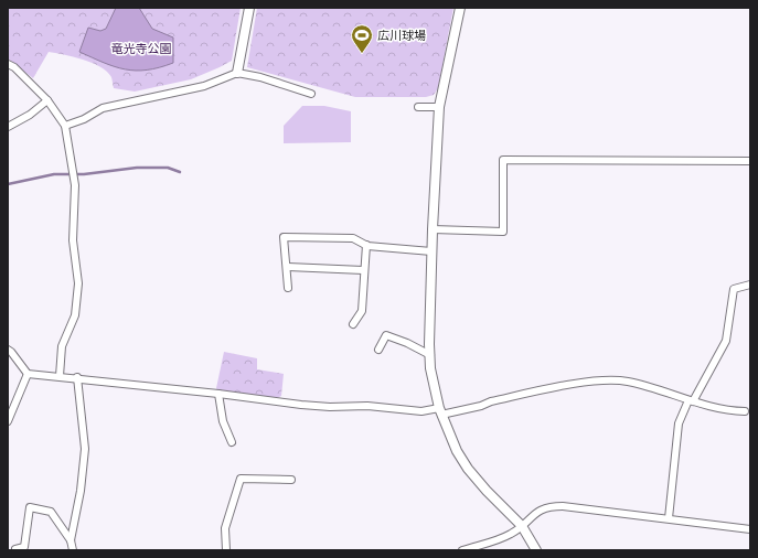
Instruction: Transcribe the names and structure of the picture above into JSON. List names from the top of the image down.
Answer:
{
  "parks": ["竜光寺公園"],
  "places": {
    "sports": ["広川球場"]
  }
}
